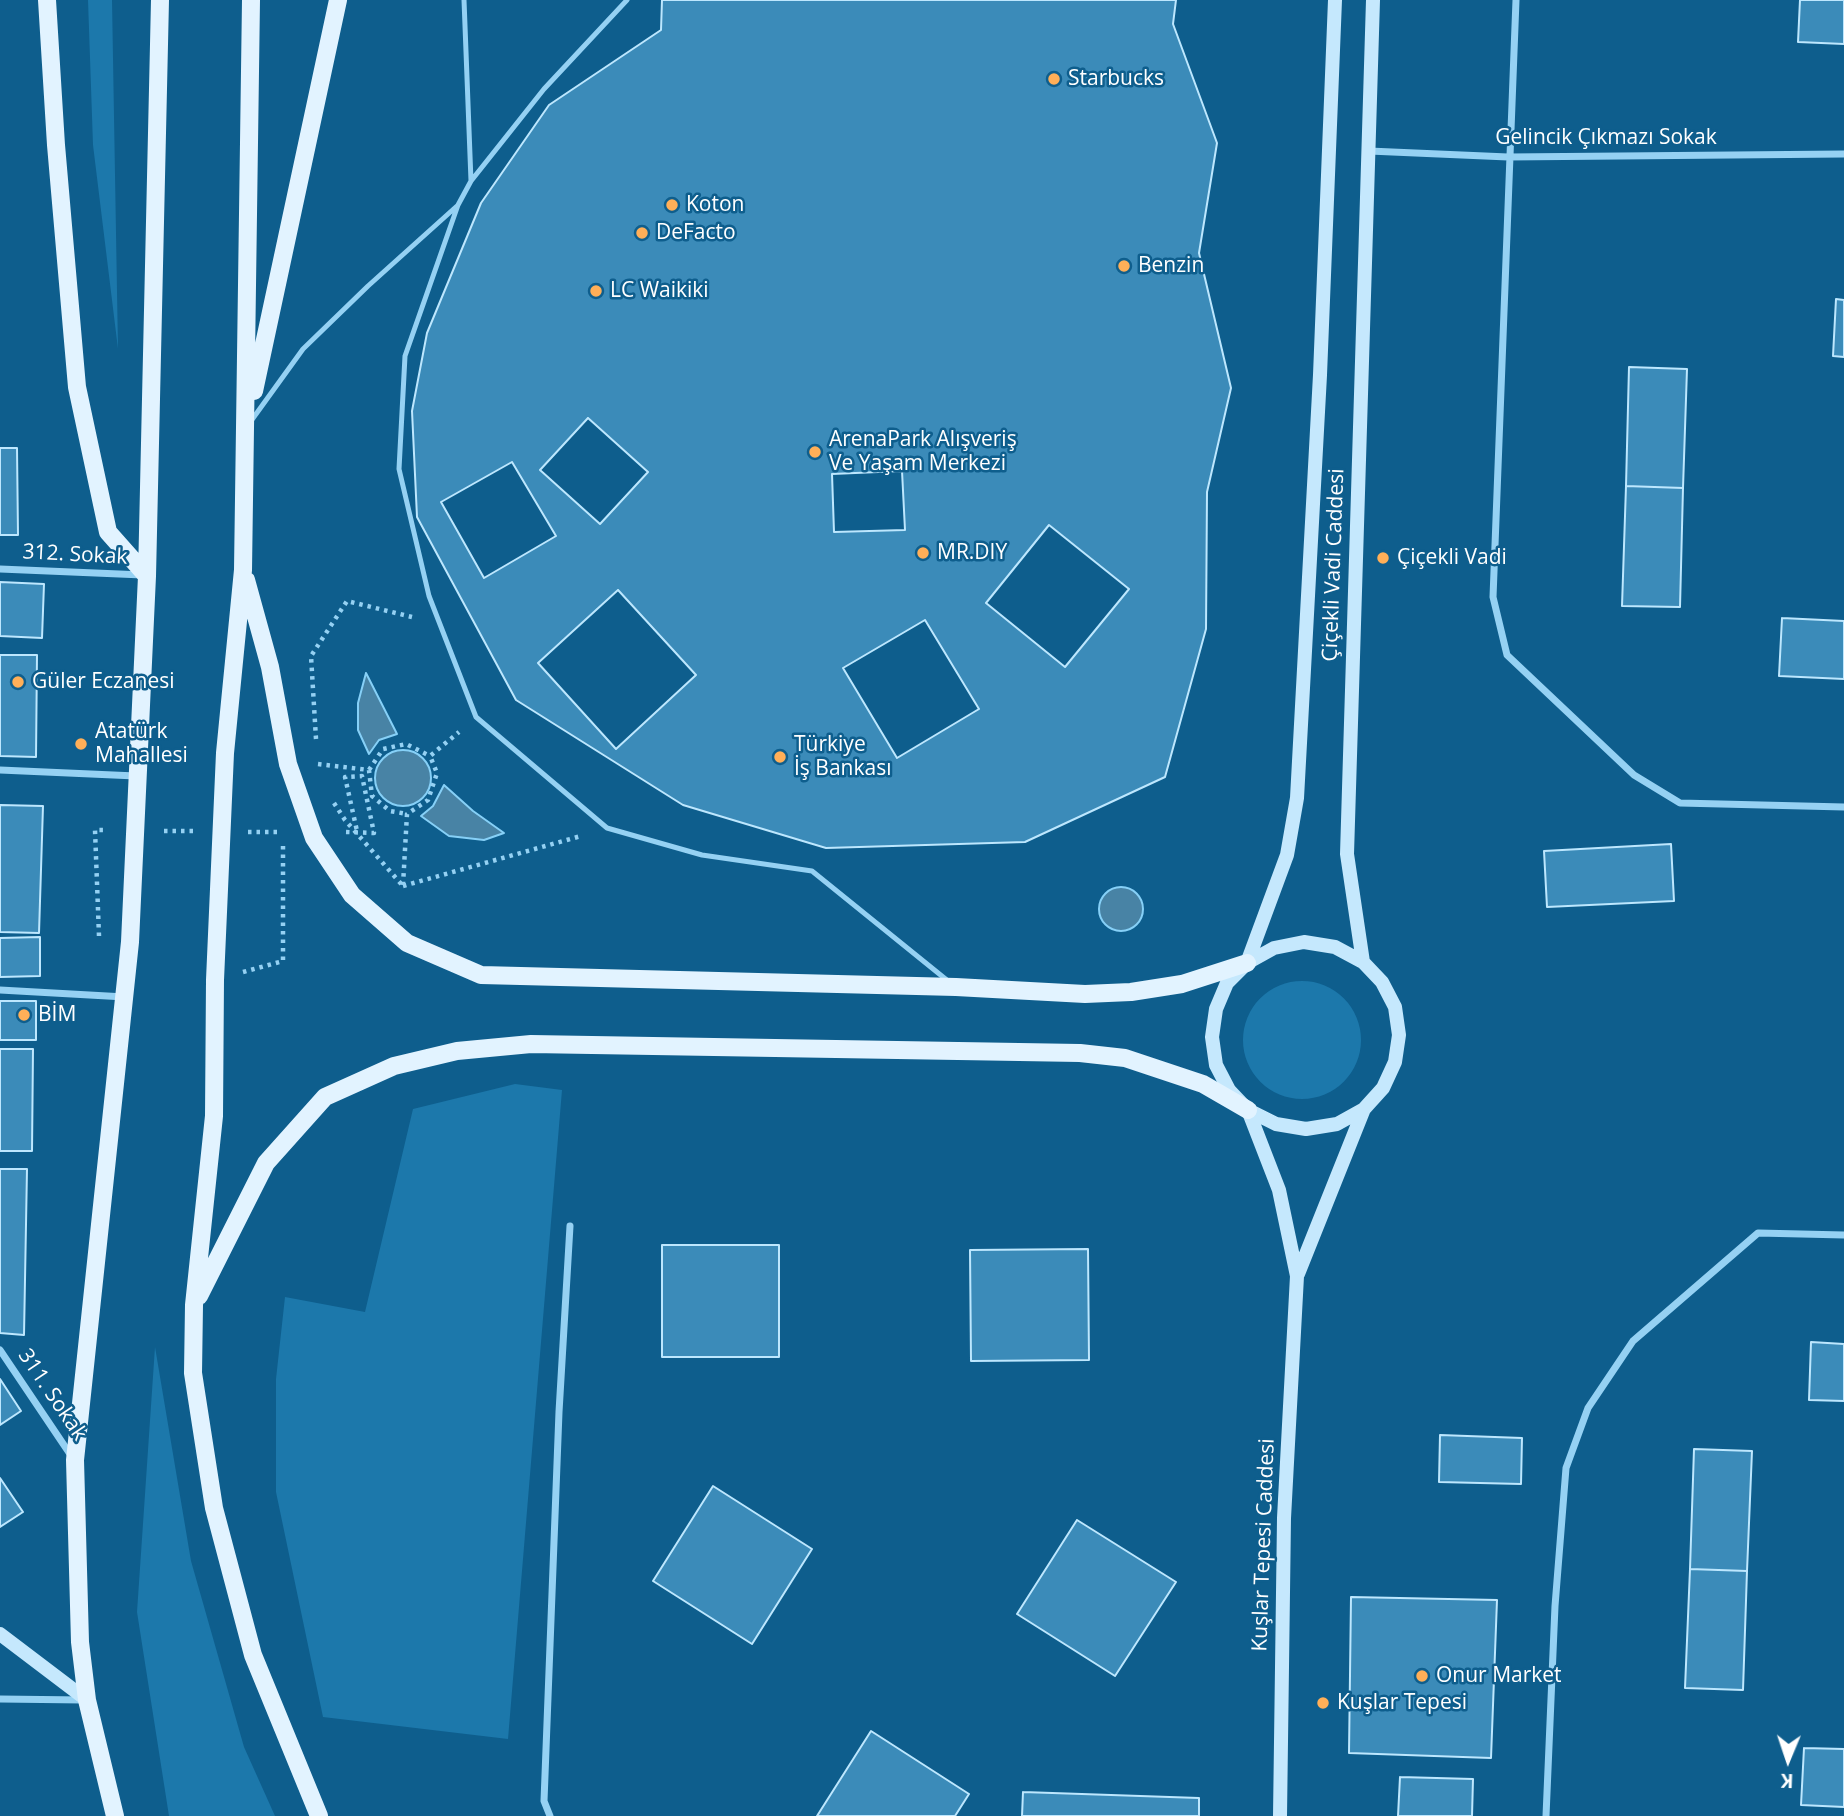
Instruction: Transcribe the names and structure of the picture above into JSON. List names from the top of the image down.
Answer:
{
  "streets": {
    "street": [
      "Gelincik Çıkmazı Sokak",
      "312. Sokak",
      "Çiçekli Vadi Caddesi",
      "311. Sokak",
      "Kuşlar Tepesi Caddesi"
    ]
  },
  "crossings": [
    ["Gelincik Çıkmazı Sokak", "Çiçekli Vadi Caddesi"],
    ["Çiçekli Vadi Caddesi", "Kuşlar Tepesi Caddesi"]
  ],
  "places": [
    "Starbucks",
    "Koton",
    "DeFacto",
    "Benzin",
    "LC Waikiki",
    "ArenaPark Alışveriş Ve Yaşam Merkezi",
    "MR.DIY",
    "Çiçekli Vadi",
    "Güler Eczanesi",
    "Atatürk Mahallesi",
    "Türkiye İş Bankası",
    "BİM",
    "Onur Market",
    "Kuşlar Tepesi"
  ],
  "north": "bottom"
}
